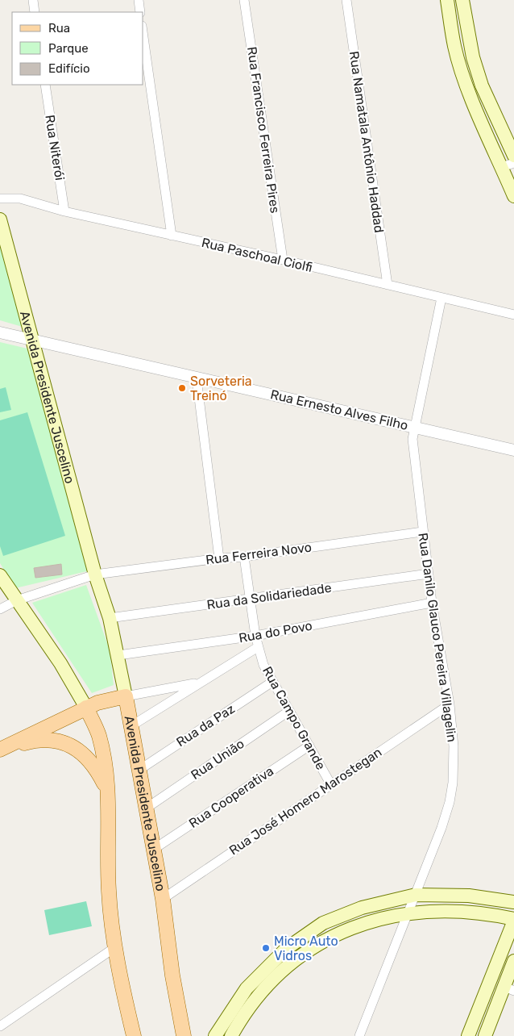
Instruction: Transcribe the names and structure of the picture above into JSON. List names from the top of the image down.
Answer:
{
  "streets": {
    "main road": ["Avenida Presidente Juscelino"],
    "street": [
      "Rua Francisco Ferreira Pires",
      "Rua Namatala Antônio Haddad",
      "Rua Niterói",
      "Rua Paschoal Ciolfi",
      "Rua Ernesto Alves Filho",
      "Rua Ferreira Novo",
      "Rua da Solidariedade",
      "Rua do Povo",
      "Rua Danilo Glauco Pereira Villagelin",
      "Rua Campo Grande",
      "Rua da Paz",
      "Rua União",
      "Rua Cooperativa",
      "Rua José Homero Marostegan"
    ]
  },
  "crossings": [
    ["Rua Francisco Ferreira Pires", "Rua Paschoal Ciolfi"],
    ["Rua Namatala Antônio Haddad", "Rua Paschoal Ciolfi"],
    ["Rua Niterói", "Rua Paschoal Ciolfi"],
    ["Rua Paschoal Ciolfi", "Rua Danilo Glauco Pereira Villagelin"],
    ["Avenida Presidente Juscelino", "Rua Ernesto Alves Filho"],
    ["Avenida Presidente Juscelino", "Rua Ferreira Novo"],
    ["Avenida Presidente Juscelino", "Rua da Solidariedade"],
    ["Avenida Presidente Juscelino", "Rua do Povo"],
    ["Avenida Presidente Juscelino", "Rua da Paz"],
    ["Avenida Presidente Juscelino", "Rua União"],
    ["Avenida Presidente Juscelino", "Rua Cooperativa"],
    ["Avenida Presidente Juscelino", "Rua José Homero Marostegan"],
    ["Rua Ernesto Alves Filho", "Rua Danilo Glauco Pereira Villagelin"],
    ["Rua Ferreira Novo", "Rua Danilo Glauco Pereira Villagelin"],
    ["Rua Ferreira Novo", "Rua Campo Grande"],
    ["Rua da Solidariedade", "Rua Danilo Glauco Pereira Villagelin"],
    ["Rua da Solidariedade", "Rua Campo Grande"],
    ["Rua do Povo", "Rua Danilo Glauco Pereira Villagelin"],
    ["Rua do Povo", "Rua Campo Grande"],
    ["Rua Danilo Glauco Pereira Villagelin", "Rua José Homero Marostegan"],
    ["Rua Campo Grande", "Rua da Paz"],
    ["Rua Campo Grande", "Rua União"],
    ["Rua Campo Grande", "Rua Cooperativa"],
    ["Rua Campo Grande", "Rua José Homero Marostegan"]
  ],
  "places": ["Sorveteria Treinó", "Micro Auto Vidros"],
  "legend": ["Rua", "Parque", "Edifício"]
}
